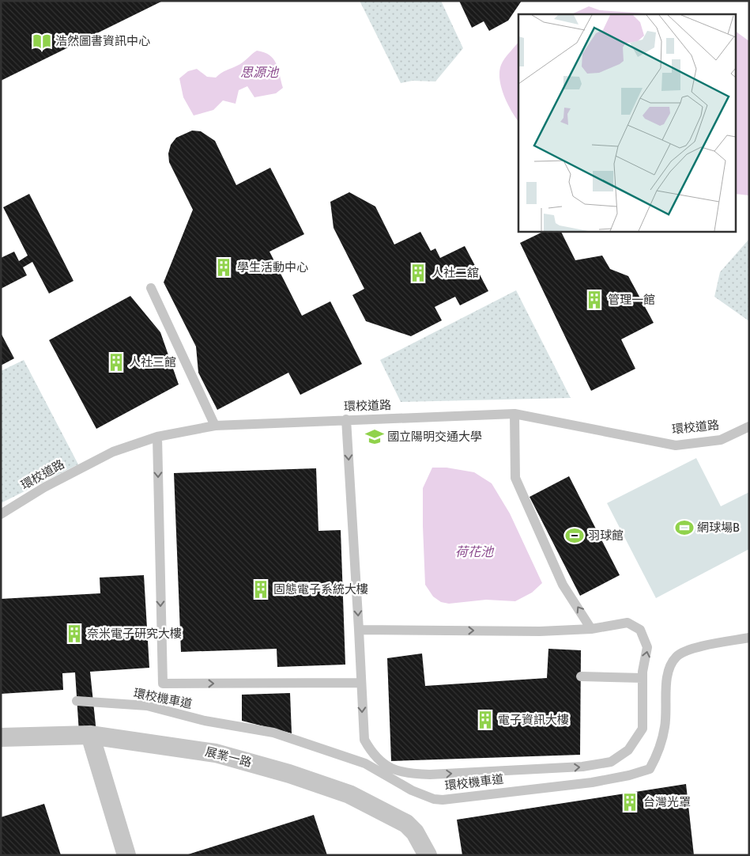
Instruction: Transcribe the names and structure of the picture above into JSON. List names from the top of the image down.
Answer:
{
  "streets": {
    "street": ["展業一路"],
    "lane": ["環校道路", "環校機車道"]
  },
  "water": ["思源池", "荷花池"],
  "places": {
    "library": ["浩然圖書資訊中心"],
    "building": [
      "學生活動中心",
      "人社二舘",
      "管理一館",
      "人社三館",
      "固態電子系統大樓",
      "奈米電子研究大樓",
      "電子資訊大樓",
      "台灣光罩"
    ],
    "school or university": ["國立陽明交通大學"],
    "sports": ["網球場B", "羽球館"]
  }
}
